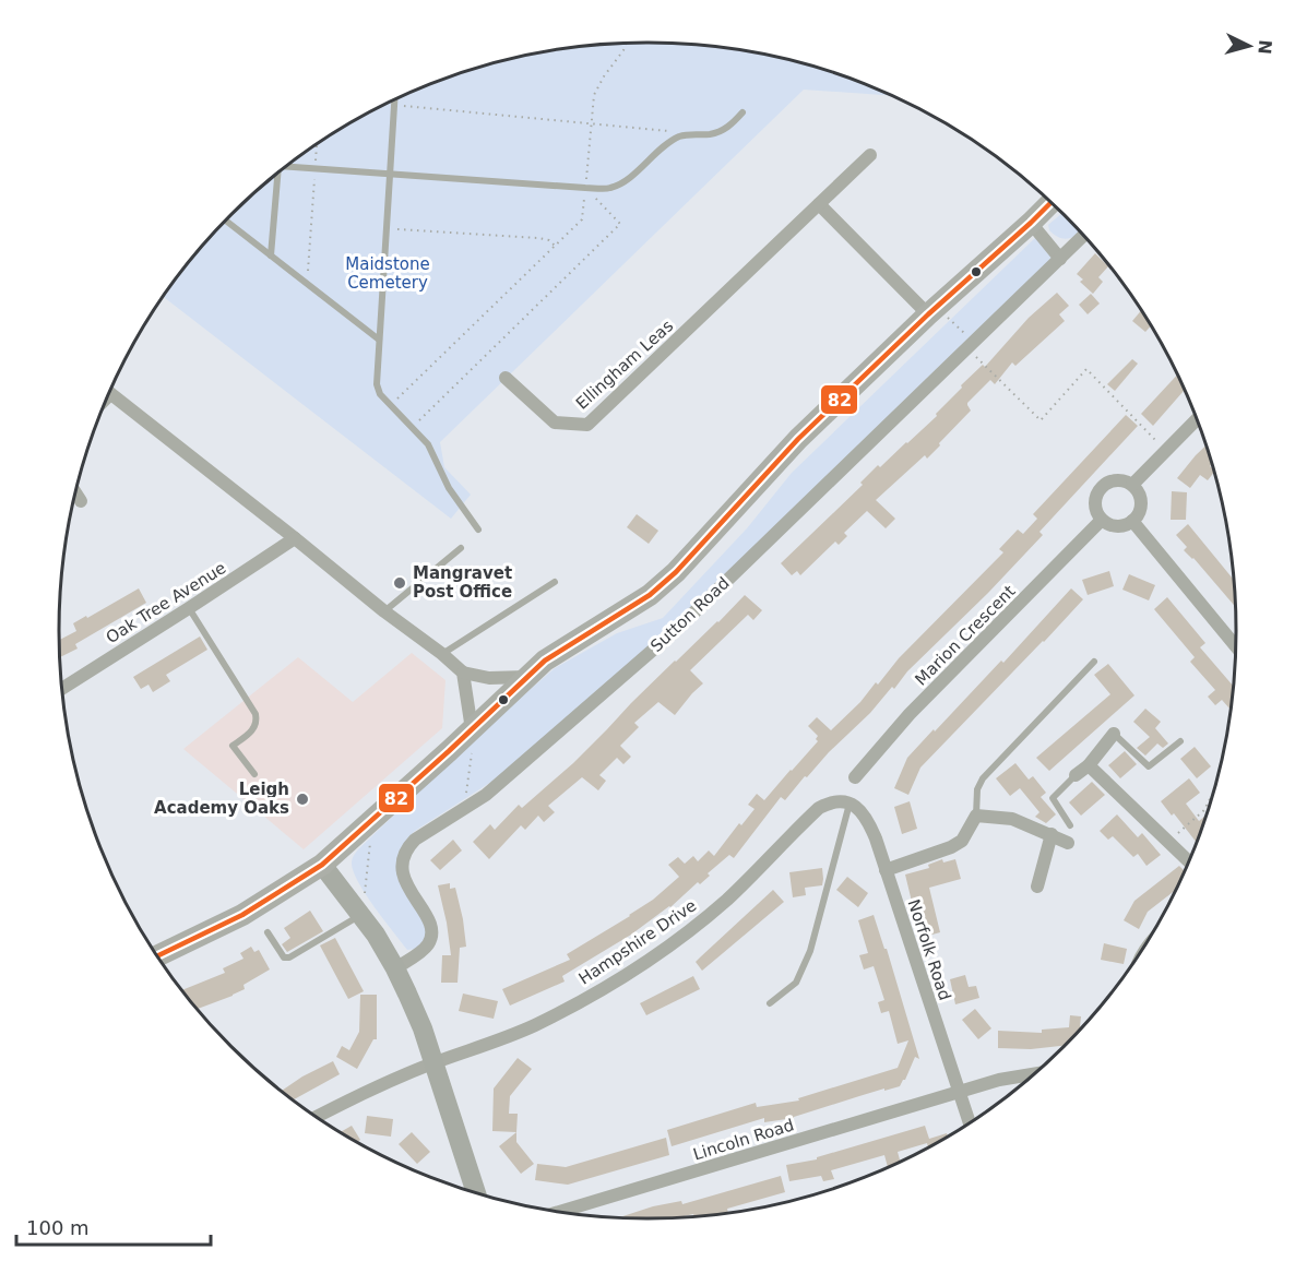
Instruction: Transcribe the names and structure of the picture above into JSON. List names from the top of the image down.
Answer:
{
  "streets": {
    "street": [
      "Ellingham Leas",
      "Oak Tree Avenue",
      "Sutton Road",
      "Marion Crescent",
      "Hampshire Drive",
      "Norfolk Road",
      "Lincoln Road"
    ]
  },
  "crossings": [
    ["Hampshire Drive", "Norfolk Road"],
    ["Norfolk Road", "Lincoln Road"]
  ],
  "parks": ["Maidstone Cemetery"],
  "places": ["Mangravet Post Office", "Leigh Academy Oaks"],
  "lines": ["transit line 82"],
  "scale_bar": "100 m",
  "north": "right"
}
